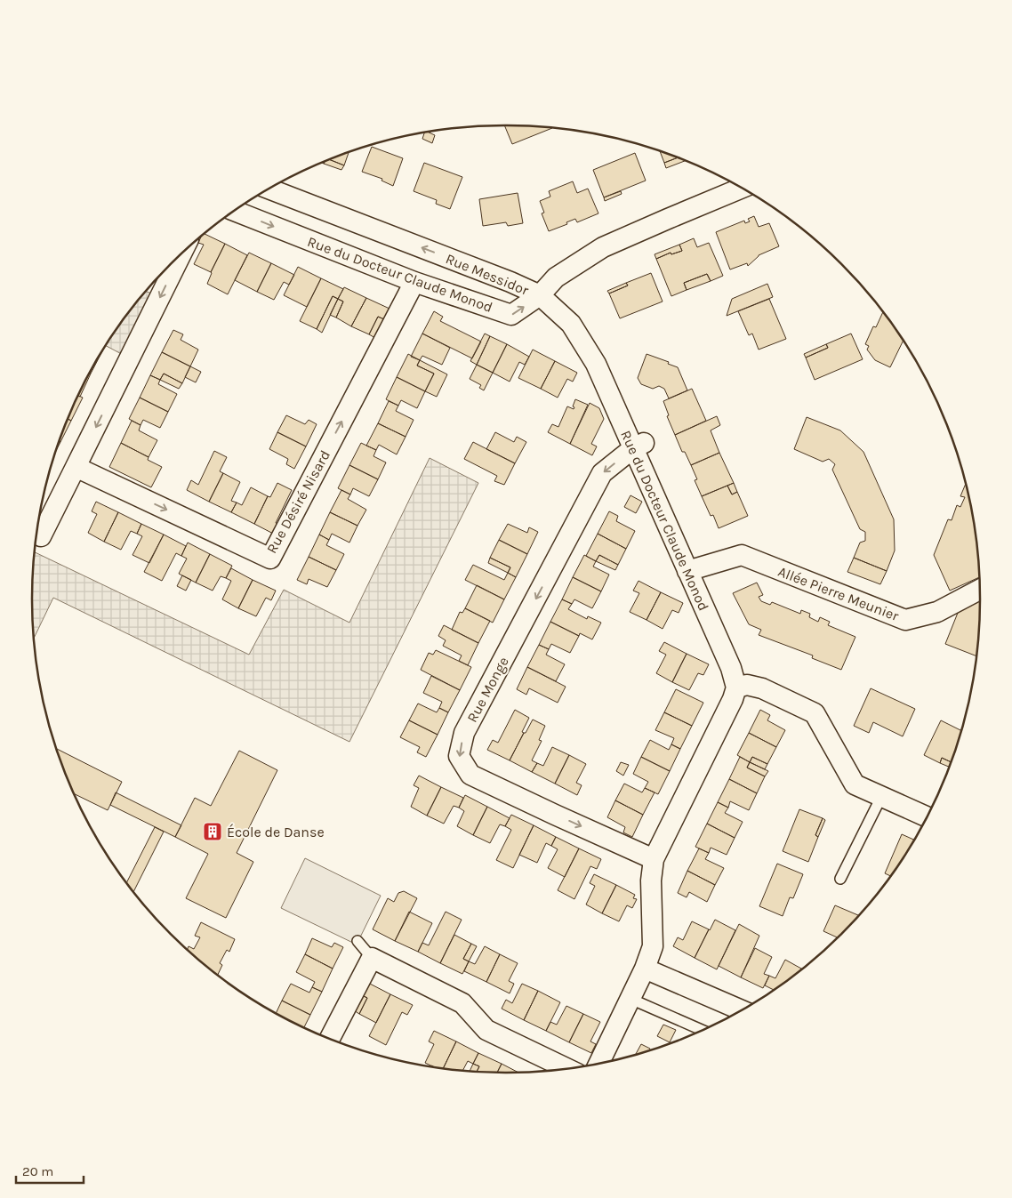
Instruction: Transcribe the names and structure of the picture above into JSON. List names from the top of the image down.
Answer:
{
  "streets": {
    "street": [
      "Rue du Docteur Claude Monod",
      "Rue Messidor",
      "Rue Désiré Nisard",
      "Allée Pierre Meunier",
      "Rue Monge"
    ]
  },
  "crossings": [
    ["Rue du Docteur Claude Monod", "Rue Messidor"],
    ["Rue du Docteur Claude Monod", "Rue Désiré Nisard"],
    ["Rue du Docteur Claude Monod", "Allée Pierre Meunier"],
    ["Rue du Docteur Claude Monod", "Rue Monge"]
  ],
  "one_way": ["Rue du Docteur Claude Monod", "Rue Messidor"],
  "places": {
    "building": ["École de Danse"]
  },
  "scale_bar": "20 m"
}
